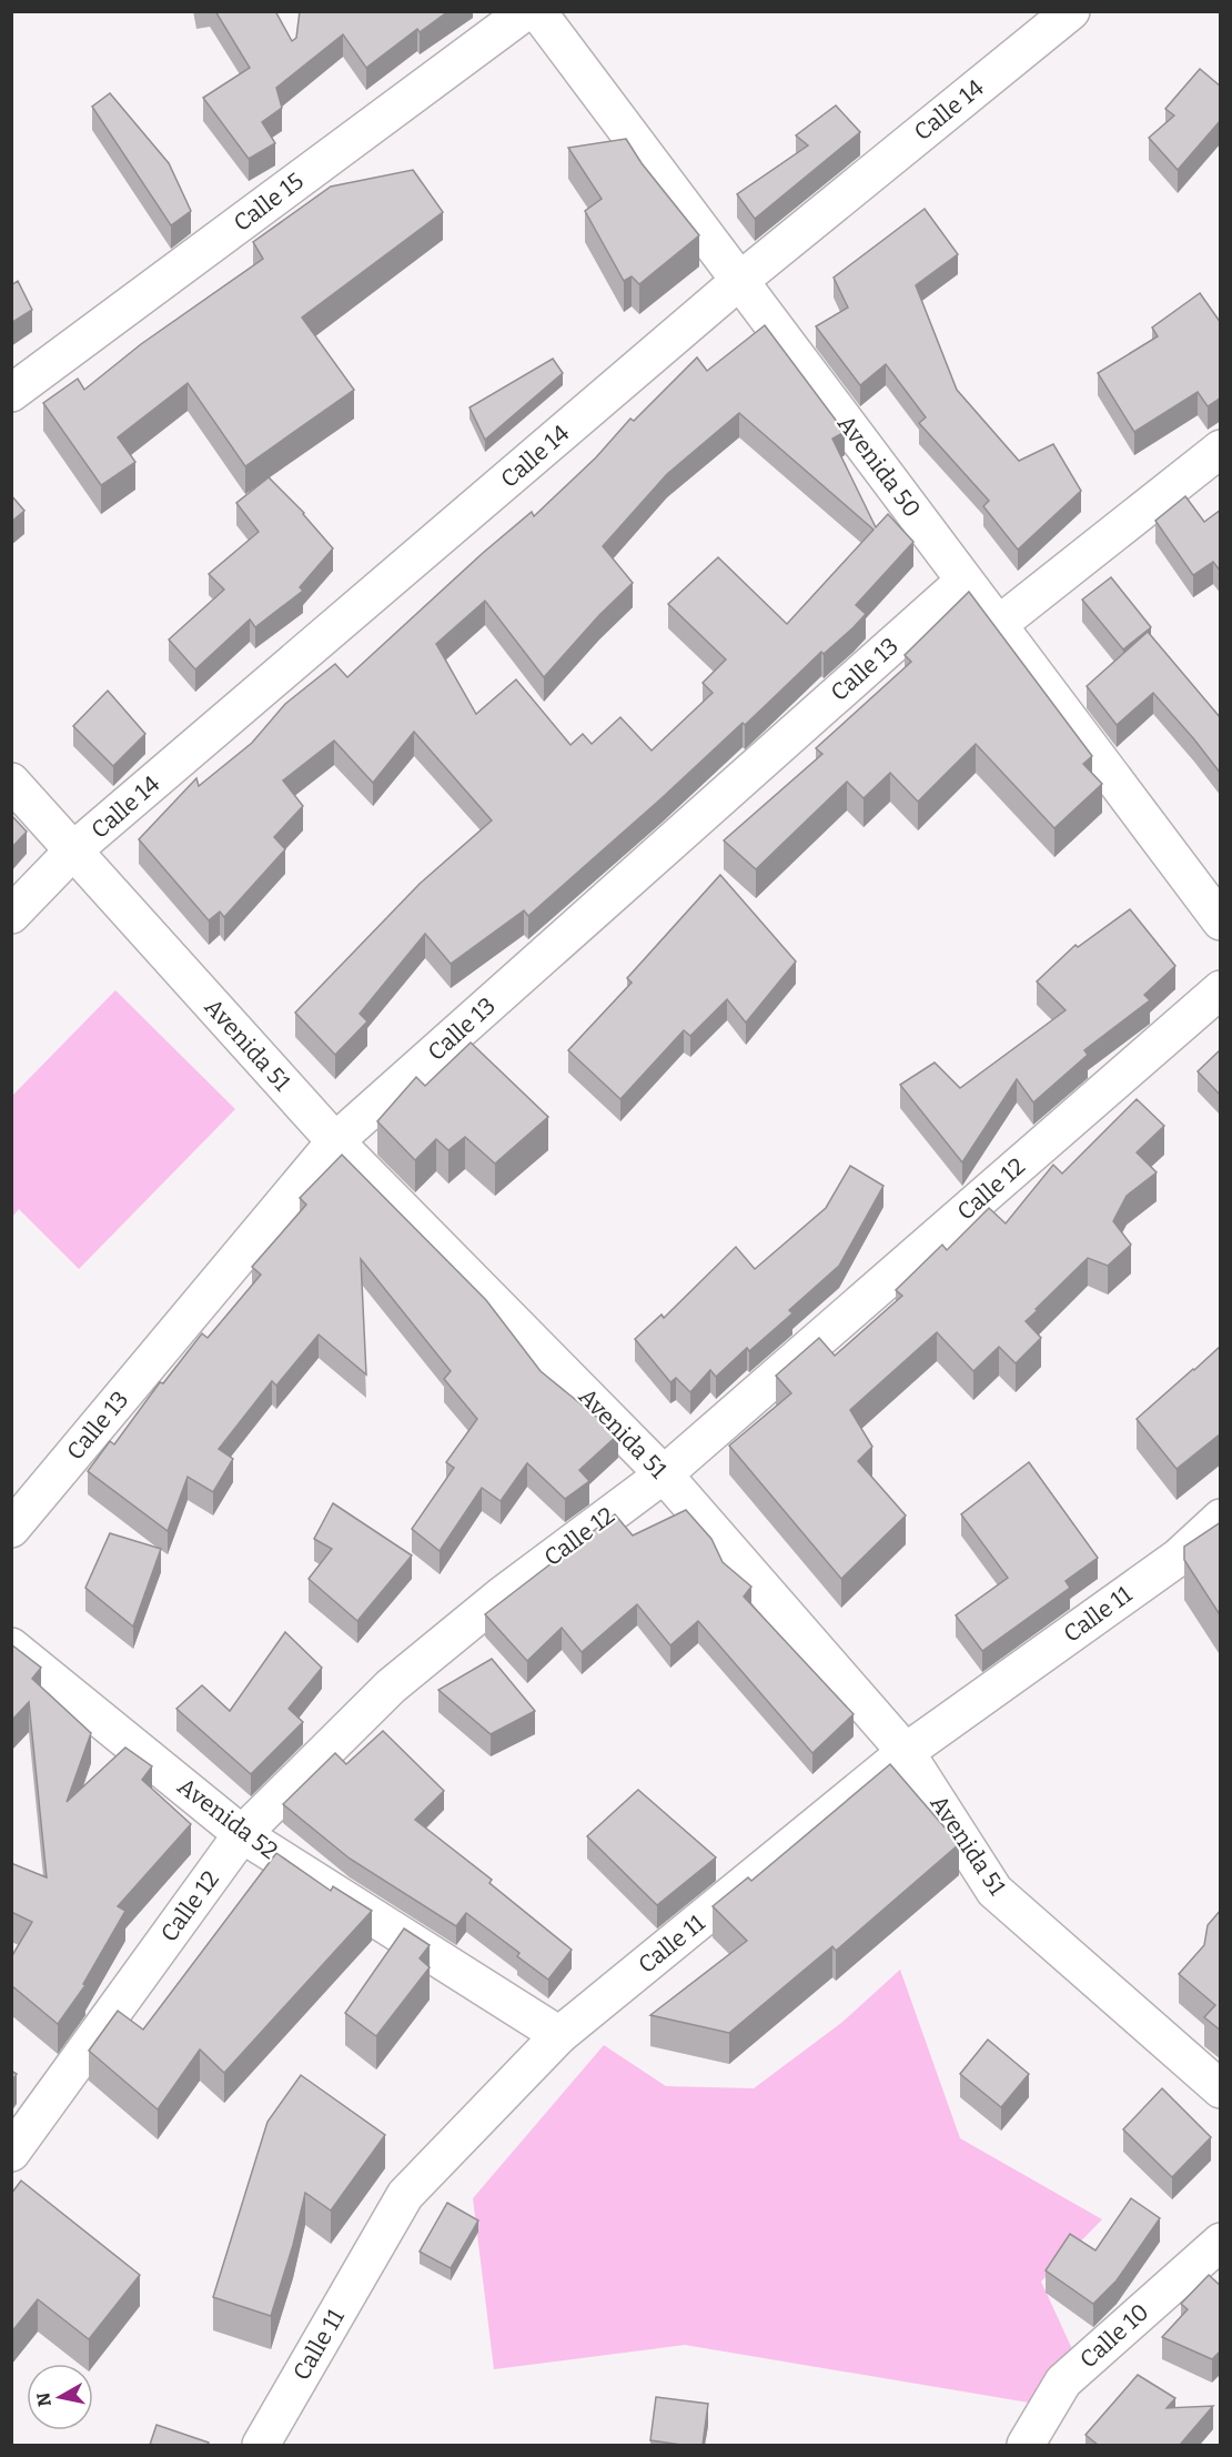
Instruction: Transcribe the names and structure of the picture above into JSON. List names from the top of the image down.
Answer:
{
  "streets": {
    "street": [
      "Calle 14",
      "Calle 15",
      "Avenida 50",
      "Calle 13",
      "Avenida 51",
      "Calle 12",
      "Calle 11",
      "Avenida 52",
      "Calle 10"
    ]
  },
  "crossings": [
    ["Calle 14", "Avenida 50"],
    ["Calle 14", "Avenida 51"],
    ["Avenida 50", "Calle 13"],
    ["Calle 13", "Avenida 51"],
    ["Avenida 51", "Calle 12"],
    ["Avenida 51", "Calle 11"],
    ["Calle 12", "Avenida 52"],
    ["Calle 11", "Avenida 52"]
  ],
  "north": "left"
}
